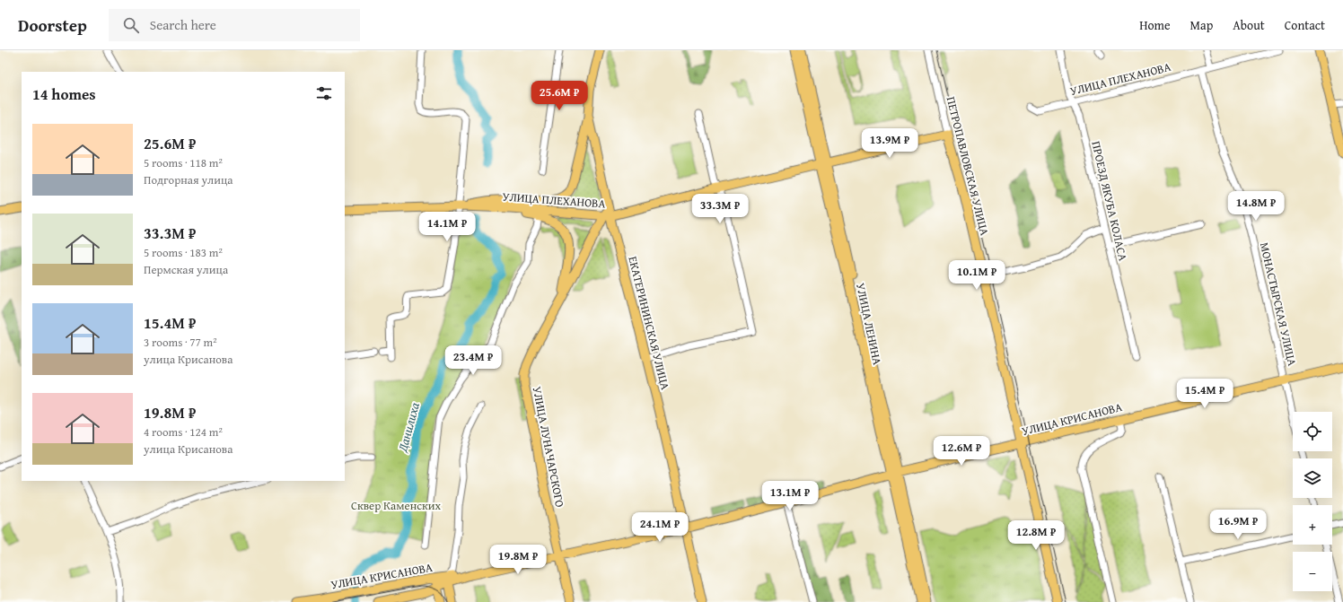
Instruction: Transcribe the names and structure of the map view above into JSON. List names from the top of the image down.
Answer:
{
  "streets": {
    "main road": [
      "УЛИЦА ПЛЕХАНОВА",
      "ПЕТРОПАВЛОВСКАЯ УЛИЦА",
      "ЕКАТЕРИНИНСКАЯ УЛИЦА",
      "УЛИЦА ЛЕНИНА",
      "УЛИЦА КРИСАНОВА",
      "УЛИЦА ЛУНАЧАРСКОГО"
    ],
    "street": ["ПРОЕЗД ЯКУБА КОЛАСА", "МОНАСТЫРСКАЯ УЛИЦА"]
  },
  "crossings": [
    ["УЛИЦА ПЛЕХАНОВА", "ПЕТРОПАВЛОВСКАЯ УЛИЦА"],
    ["УЛИЦА ПЛЕХАНОВА", "ПРОЕЗД ЯКУБА КОЛАСА"],
    ["УЛИЦА ПЛЕХАНОВА", "МОНАСТЫРСКАЯ УЛИЦА"],
    ["УЛИЦА ПЛЕХАНОВА", "ЕКАТЕРИНИНСКАЯ УЛИЦА"],
    ["УЛИЦА ПЛЕХАНОВА", "УЛИЦА ЛЕНИНА"],
    ["УЛИЦА ПЛЕХАНОВА", "УЛИЦА ЛУНАЧАРСКОГО"],
    ["ПЕТРОПАВЛОВСКАЯ УЛИЦА", "УЛИЦА КРИСАНОВА"],
    ["МОНАСТЫРСКАЯ УЛИЦА", "УЛИЦА КРИСАНОВА"],
    ["ЕКАТЕРИНИНСКАЯ УЛИЦА", "УЛИЦА КРИСАНОВА"],
    ["ЕКАТЕРИНИНСКАЯ УЛИЦА", "УЛИЦА ЛУНАЧАРСКОГО"],
    ["УЛИЦА ЛЕНИНА", "УЛИЦА КРИСАНОВА"],
    ["УЛИЦА КРИСАНОВА", "УЛИЦА ЛУНАЧАРСКОГО"]
  ],
  "water": ["Данилиха"],
  "parks": ["Сквер Каменских"],
  "page": {
    "header": "Doorstep",
    "search": "Search here",
    "nav": [
      "Home",
      "Map",
      "About",
      "Contact"
    ],
    "heading": "14 homes",
    "price": [
      "25.6M ₽",
      "13.9M ₽",
      "14.8M ₽",
      "33.3M ₽",
      "14.1M ₽",
      "10.1M ₽",
      "23.4M ₽",
      "15.4M ₽",
      "12.6M ₽",
      "13.1M ₽",
      "16.9M ₽",
      "24.1M ₽",
      "12.8M ₽",
      "19.8M ₽"
    ],
    "list": [
      {
        "name": "25.6M ₽",
        "note": "5 rooms · 118 m² · Подгорная улица"
      },
      {
        "name": "33.3M ₽",
        "note": "5 rooms · 183 m² · Пермская улица"
      },
      {
        "name": "15.4M ₽",
        "note": "3 rooms · 77 m² · улица Крисанова"
      },
      {
        "name": "19.8M ₽",
        "note": "4 rooms · 124 m² · улица Крисанова"
      }
    ],
    "map_buttons": ["+", "−"]
  }
}
